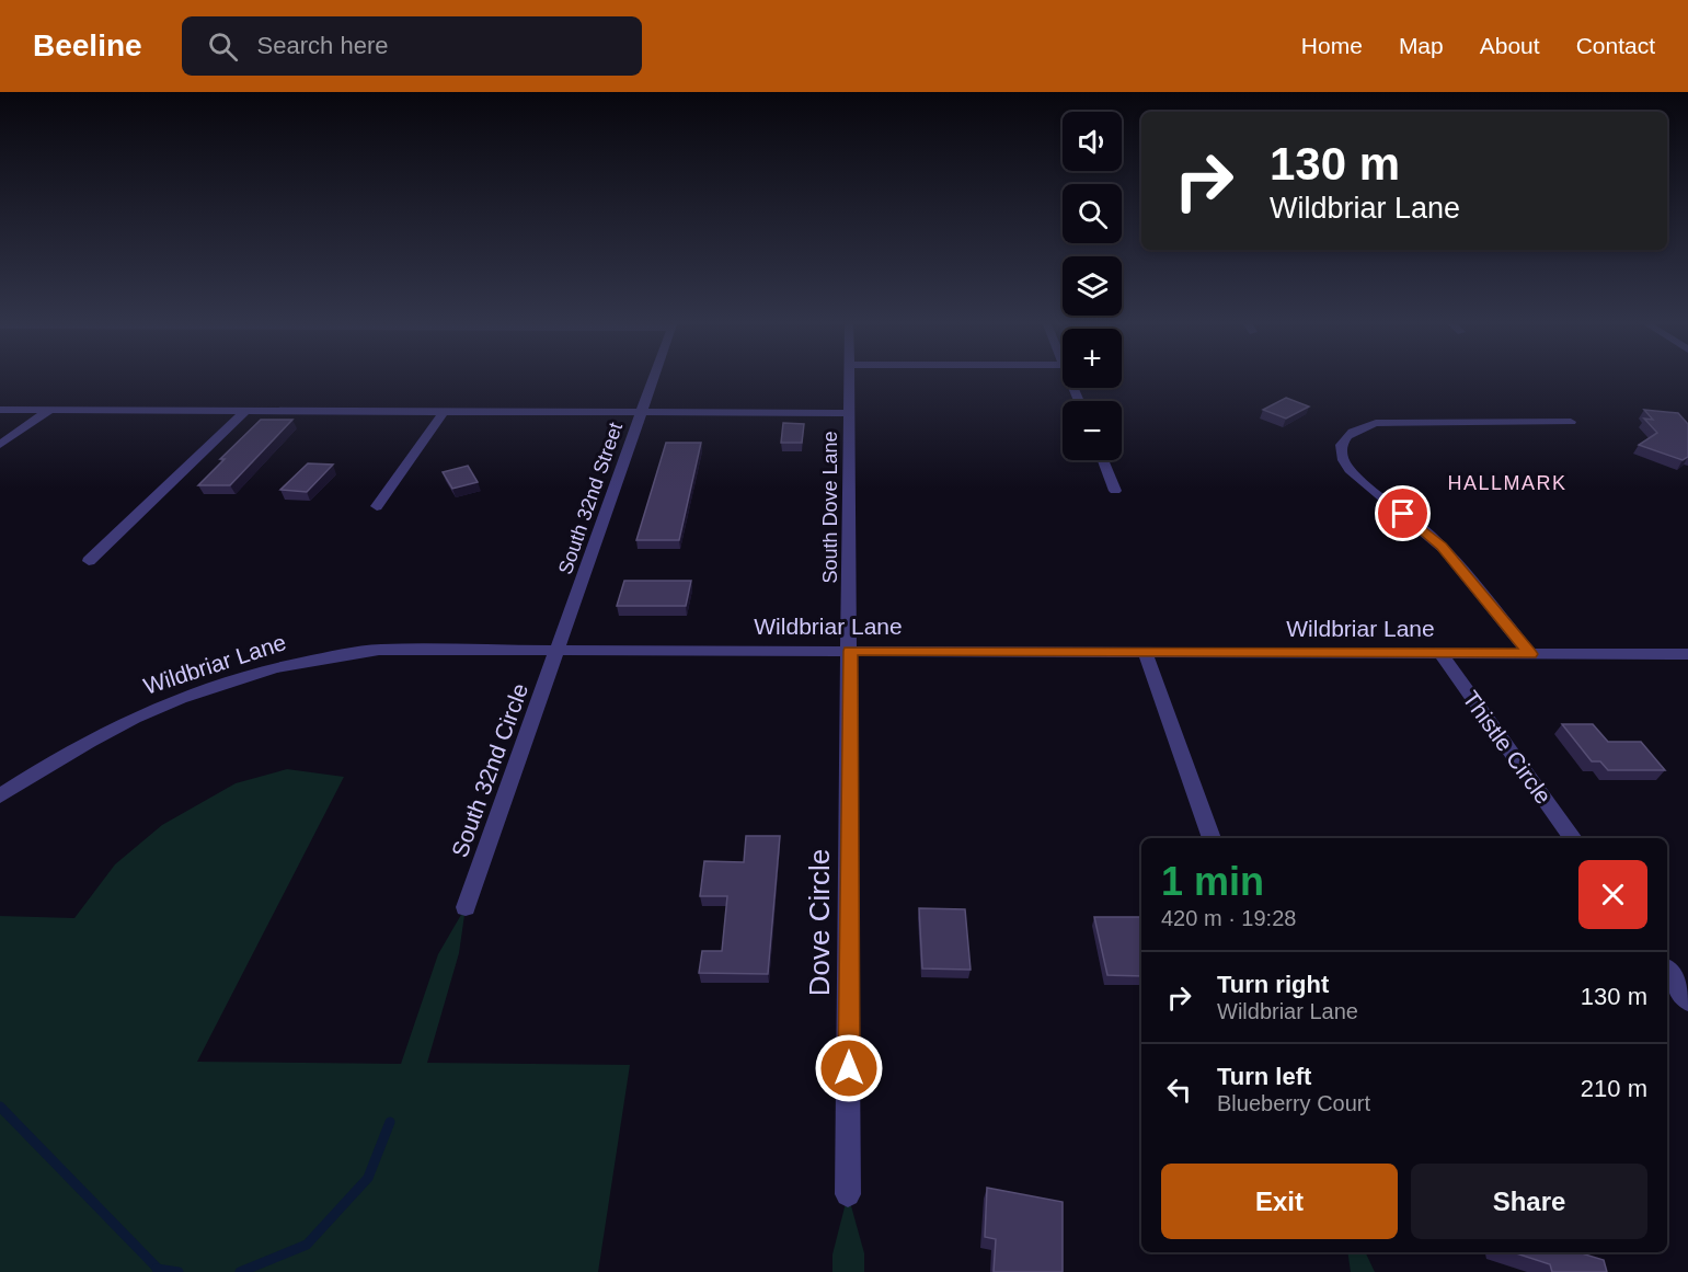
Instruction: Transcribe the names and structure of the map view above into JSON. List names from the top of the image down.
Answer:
{
  "streets": {
    "street": [
      "South 32nd Street",
      "South Dove Lane",
      "Wildbriar Lane",
      "Thistle Circle",
      "South 32nd Circle",
      "Dove Circle"
    ]
  },
  "crossings": [
    ["South 32nd Street", "Wildbriar Lane"],
    ["South 32nd Street", "South 32nd Circle"],
    ["South Dove Lane", "Wildbriar Lane"],
    ["South Dove Lane", "Dove Circle"],
    ["Wildbriar Lane", "Thistle Circle"],
    ["Wildbriar Lane", "South 32nd Circle"],
    ["Wildbriar Lane", "Dove Circle"]
  ],
  "districts": ["HALLMARK"],
  "page": {
    "header": "Beeline",
    "search": "Search here",
    "nav": [
      "Home",
      "Map",
      "About",
      "Contact"
    ],
    "map_buttons": ["+", "−"],
    "turn": ["130 m", "Wildbriar Lane"],
    "heading": ["1 min", "420 m · 19:28"],
    "list": [
      {
        "name": "Turn right",
        "note": "Wildbriar Lane",
        "value": "130 m"
      },
      {
        "name": "Turn left",
        "note": "Blueberry Court",
        "value": "210 m"
      }
    ],
    "buttons": ["Exit", "Share"]
  }
}
